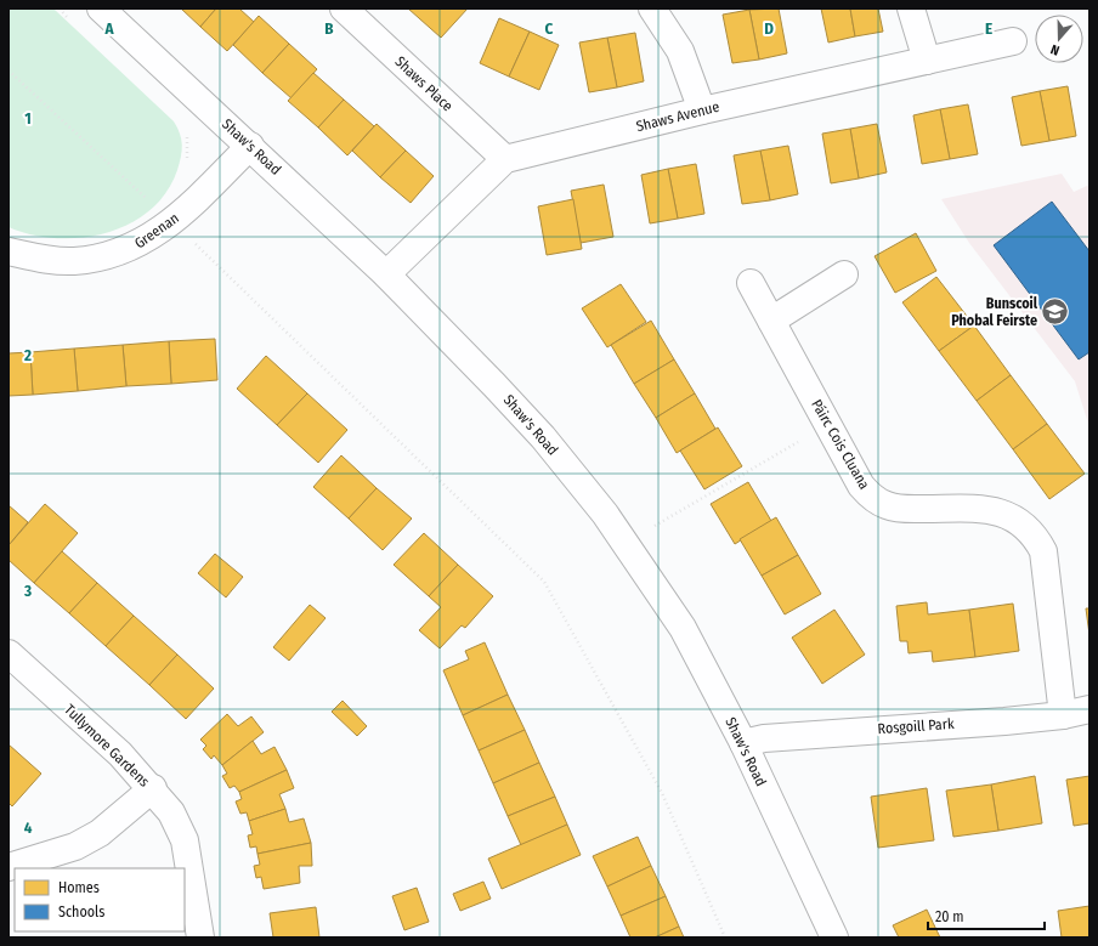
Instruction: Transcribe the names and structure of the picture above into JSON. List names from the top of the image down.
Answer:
{
  "streets": {
    "street": [
      "Shaws Place",
      "Shaws Avenue",
      "Shaw's Road",
      "Greenan",
      "Páirc Cois Cluana",
      "Rosgoill Park",
      "Tullymore Gardens"
    ]
  },
  "crossings": [
    ["Shaws Place", "Shaws Avenue"],
    ["Shaw's Road", "Greenan"],
    ["Shaw's Road", "Rosgoill Park"],
    ["Páirc Cois Cluana", "Rosgoill Park"]
  ],
  "places": {
    "school or university": ["Bunscoil Phobal Feirste"]
  },
  "legend": ["Homes", "Schools"],
  "scale_bar": "20 m",
  "north": "bottom",
  "grid": {
    "columns": [
      "A",
      "B",
      "C",
      "D",
      "E"
    ],
    "rows": [
      "1",
      "2",
      "3",
      "4"
    ]
  }
}
